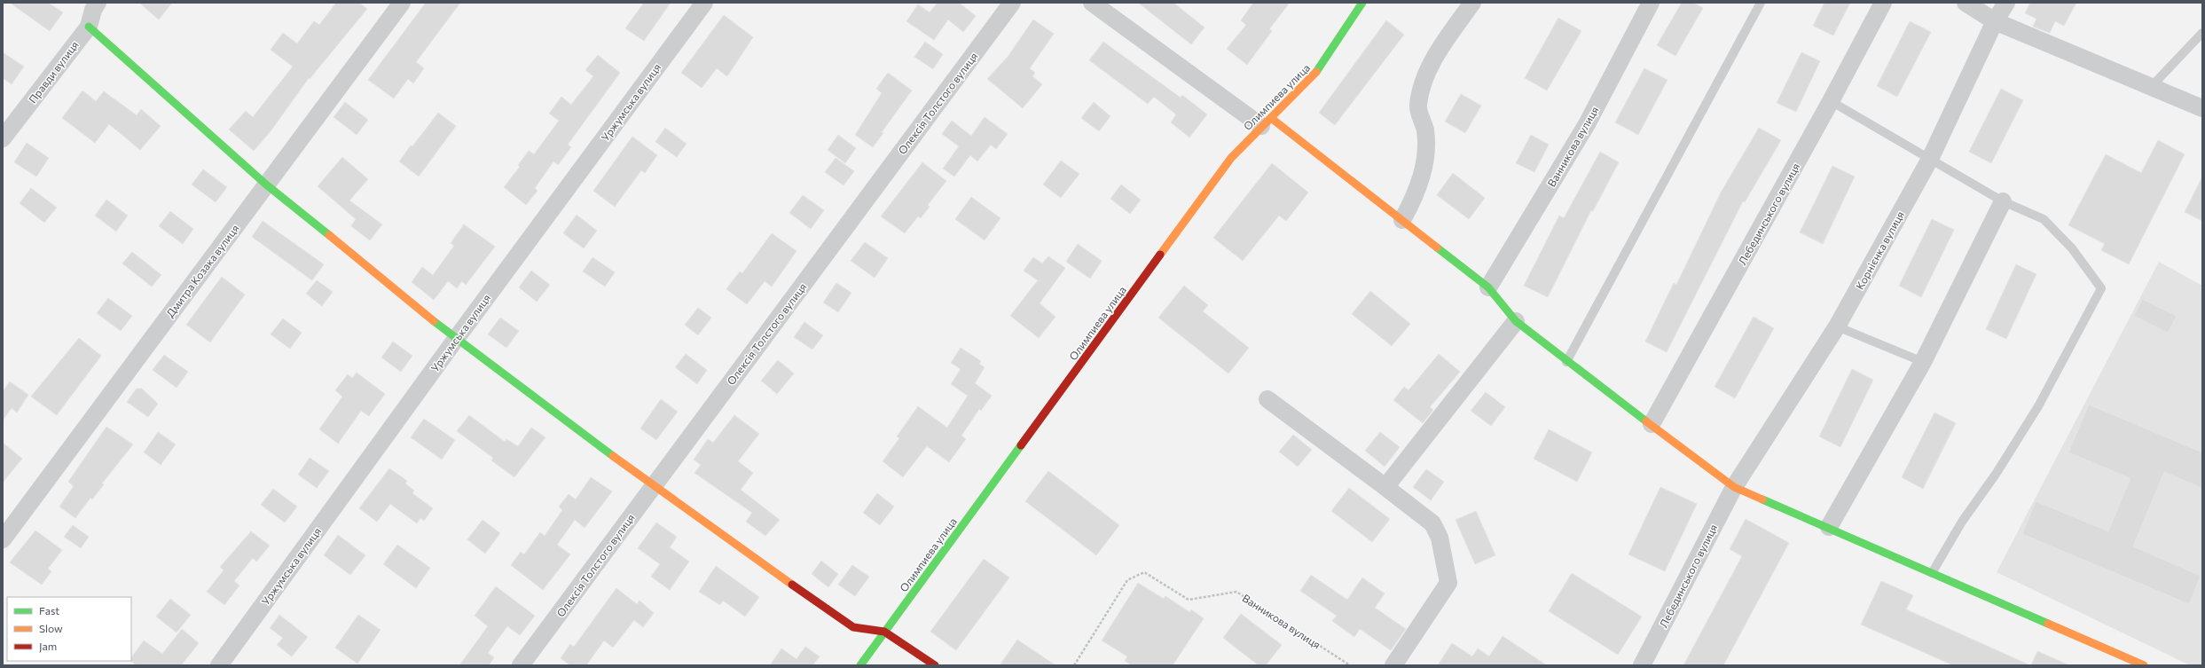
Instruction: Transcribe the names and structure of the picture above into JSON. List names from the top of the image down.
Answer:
{
  "streets": {
    "street": [
      "Правди вулиця",
      "Олимпиева улица",
      "Уржумська вулиця",
      "Олексія Толстого вулиця",
      "Ванникова вулиця",
      "Лебединського вулиця",
      "Корнієнка вулиця",
      "Дмитра Козака вулиця"
    ]
  },
  "crossings": [
    ["Лебединського вулиця", "Корнієнка вулиця"]
  ],
  "legend": ["Fast", "Slow", "Jam"]
}
